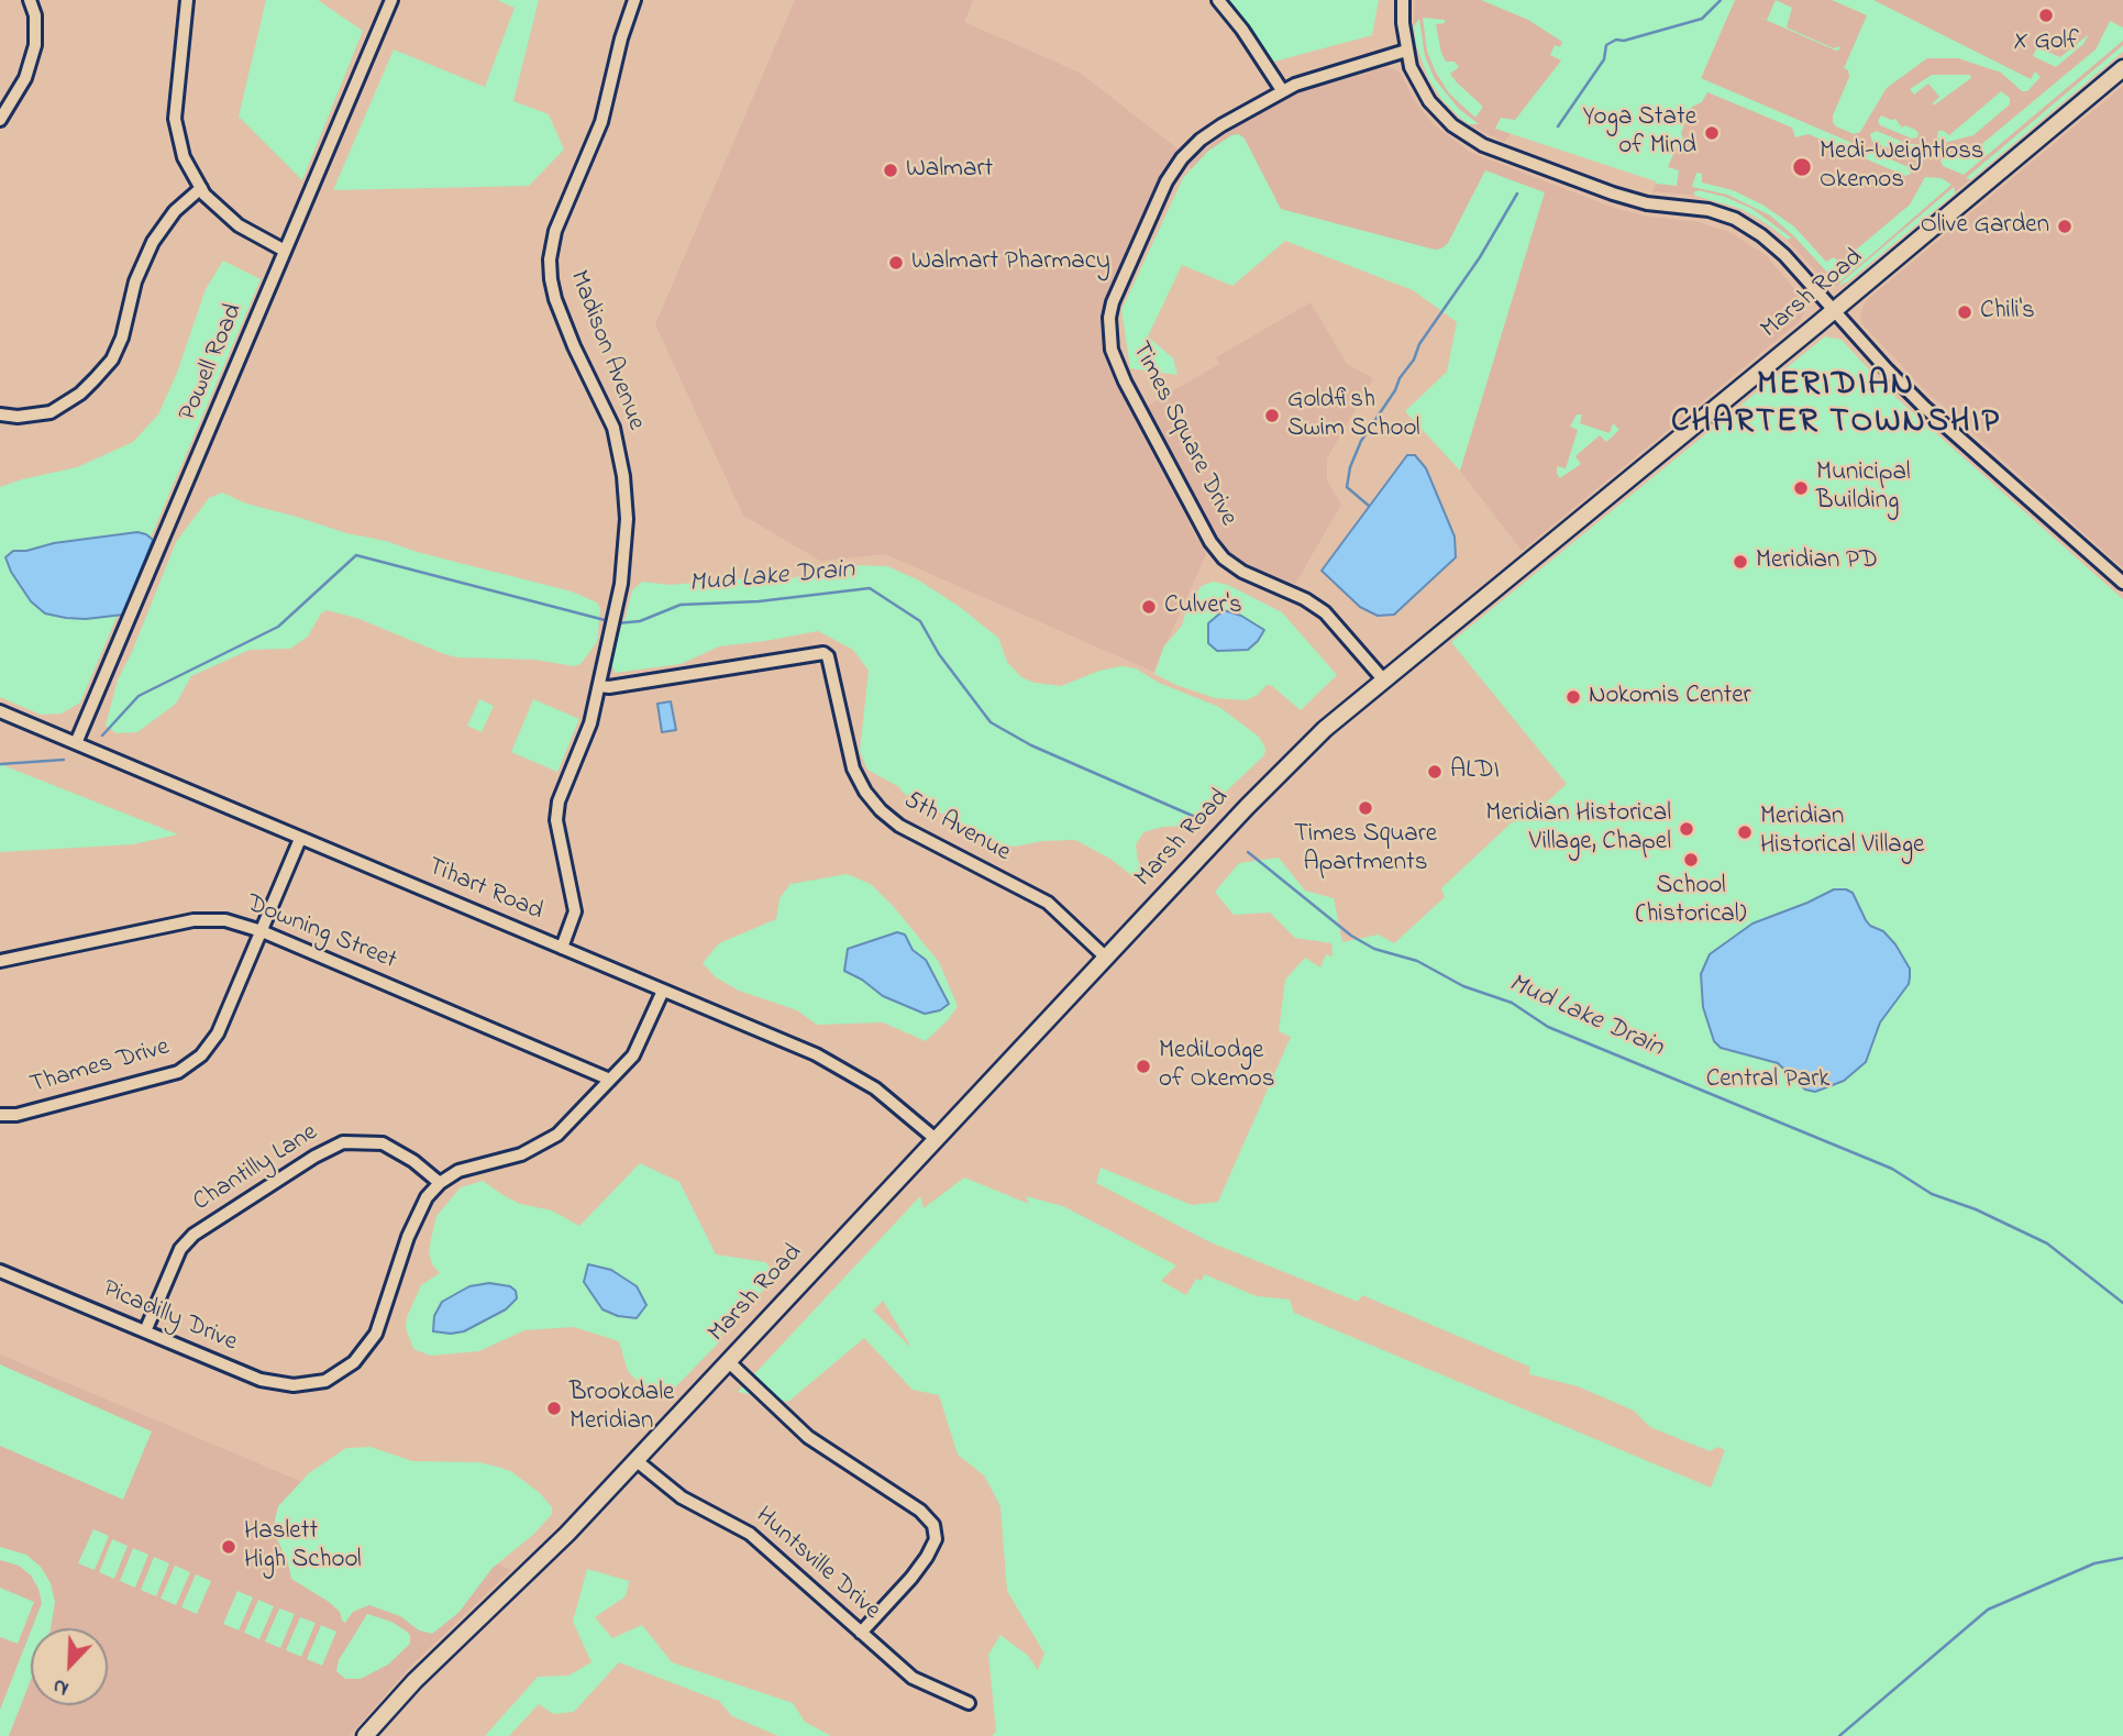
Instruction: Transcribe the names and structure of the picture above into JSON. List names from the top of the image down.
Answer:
{
  "streets": {
    "main road": ["Marsh Road"],
    "street": [
      "Madison Avenue",
      "Powell Road",
      "Times Square Drive",
      "5th Avenue",
      "Tihart Road",
      "Downing Street",
      "Thames Drive",
      "Chantilly Lane",
      "Picadilly Drive",
      "Huntsville Drive"
    ]
  },
  "crossings": [
    ["Marsh Road", "Times Square Drive"],
    ["Marsh Road", "5th Avenue"],
    ["Marsh Road", "Tihart Road"],
    ["Marsh Road", "Huntsville Drive"],
    ["Madison Avenue", "5th Avenue"],
    ["Madison Avenue", "Tihart Road"],
    ["Powell Road", "Tihart Road"],
    ["Tihart Road", "Thames Drive"],
    ["Downing Street", "Thames Drive"],
    ["Chantilly Lane", "Picadilly Drive"]
  ],
  "districts": ["MERIDIAN CHARTER TOWNSHIP"],
  "water": ["Mud Lake Drain"],
  "parks": ["Central Park"],
  "places": [
    "X Golf",
    "Yoga State of Mind",
    "Medi-Weightloss Okemos",
    "Walmart",
    "Olive Garden",
    "Walmart Pharmacy",
    "Chili's",
    "Goldfish Swim School",
    "Municipal Building",
    "Meridian PD",
    "Culver's",
    "Nokomis Center",
    "ALDI",
    "Times Square Apartments",
    "Meridian Historical Village, Chapel",
    "Meridian Historical Village",
    "School (historical)",
    "MediLodge of Okemos",
    "Brookdale Meridian",
    "Haslett High School"
  ],
  "north": "bottom left"
}
